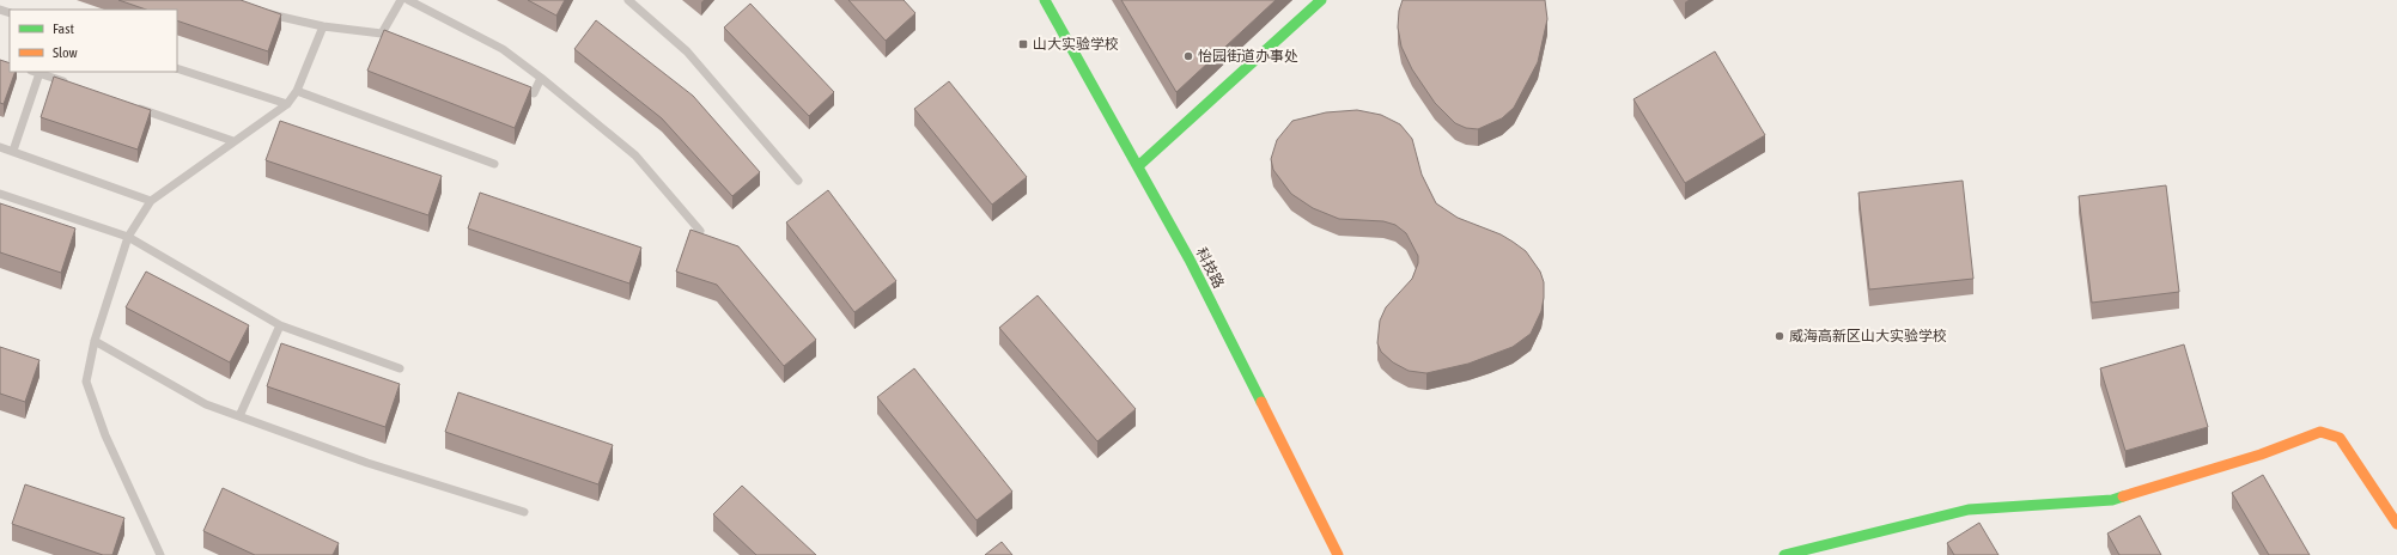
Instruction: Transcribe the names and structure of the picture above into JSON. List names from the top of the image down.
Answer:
{
  "streets": {
    "street": ["科技路"]
  },
  "places": {
    "transit": ["山大实验学校"],
    "other": ["怡园街道办事处", "威海高新区山大实验学校"]
  },
  "legend": ["Fast", "Slow"]
}
